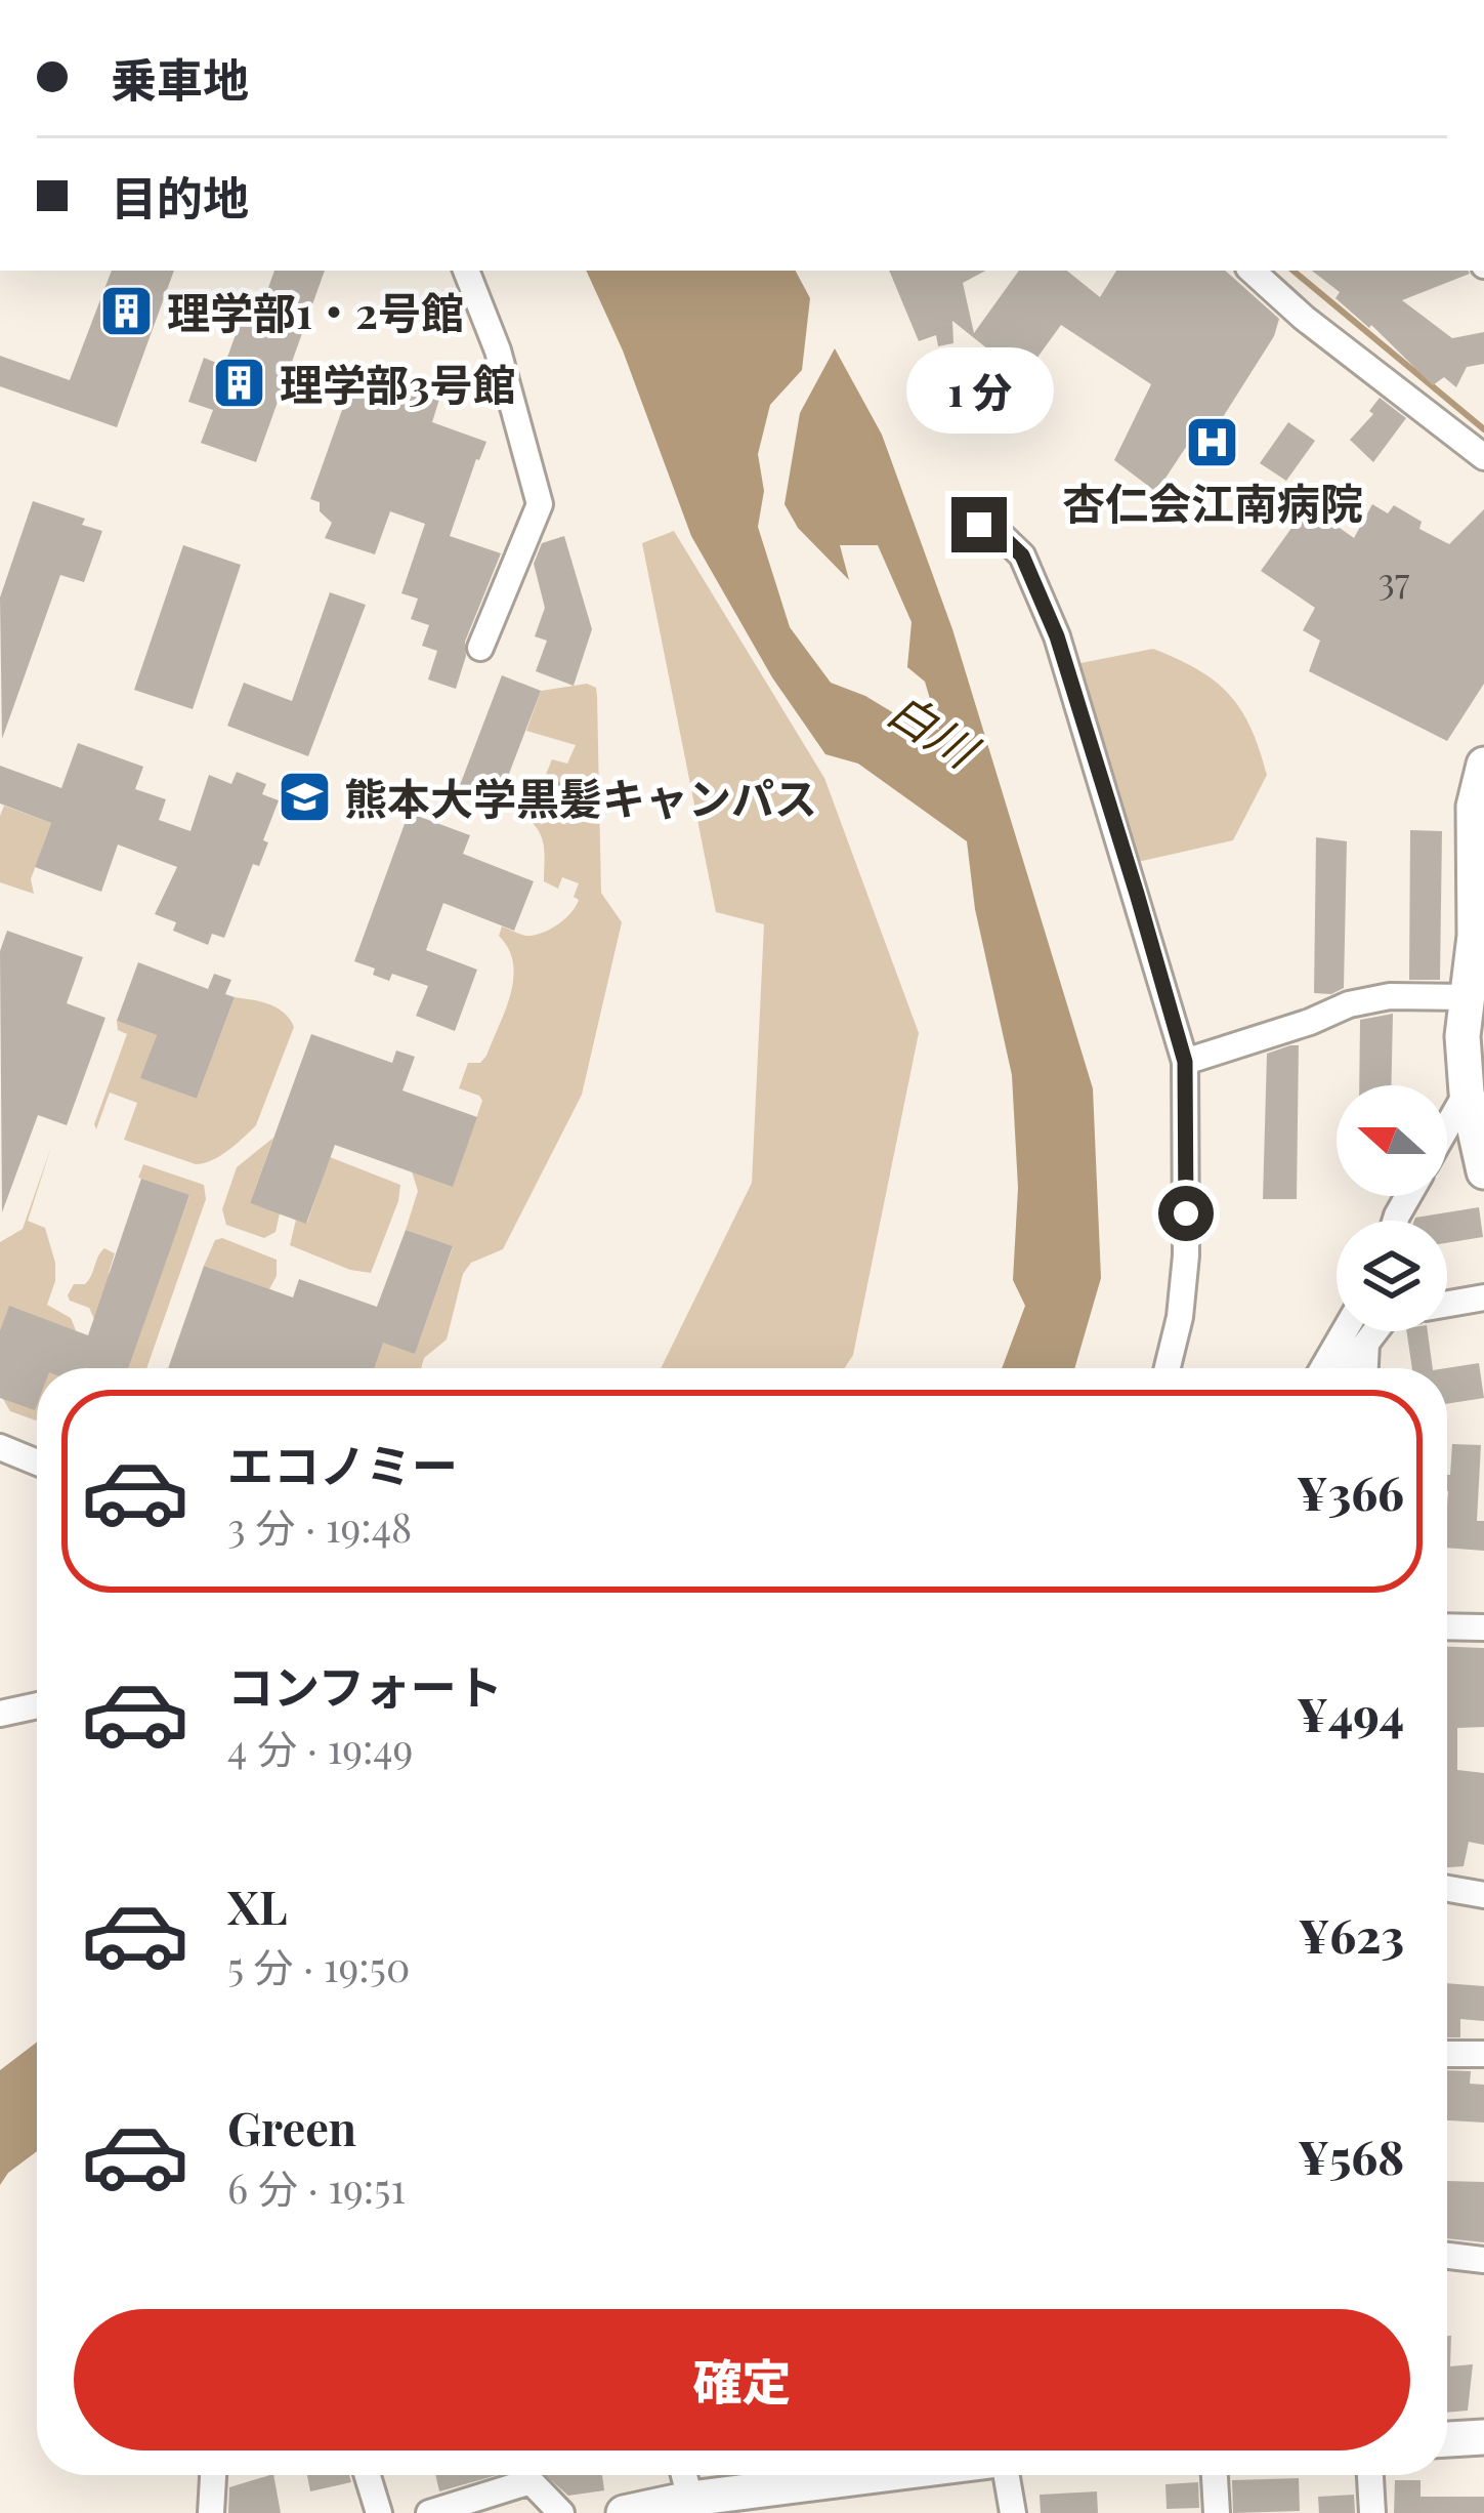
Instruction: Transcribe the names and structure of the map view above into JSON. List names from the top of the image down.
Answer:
{
  "water": ["白川"],
  "places": {
    "building": ["理学部1・2号館", "理学部3号館"],
    "hospital": ["杏仁会江南病院"],
    "school or university": ["熊本大学黒髪キャンパス"]
  },
  "house_numbers": ["37"],
  "north": "left",
  "page": {
    "banner": ["乗車地", "目的地"],
    "bubble": "1 分",
    "list": [
      {
        "name": "エコノミー",
        "note": "3 分 · 19:48",
        "value": "¥366"
      },
      {
        "name": "コンフォート",
        "note": "4 分 · 19:49",
        "value": "¥494"
      },
      {
        "name": "XL",
        "note": "5 分 · 19:50",
        "value": "¥623"
      },
      {
        "name": "Green",
        "note": "6 分 · 19:51",
        "value": "¥568"
      }
    ],
    "buttons": "確定"
  }
}
